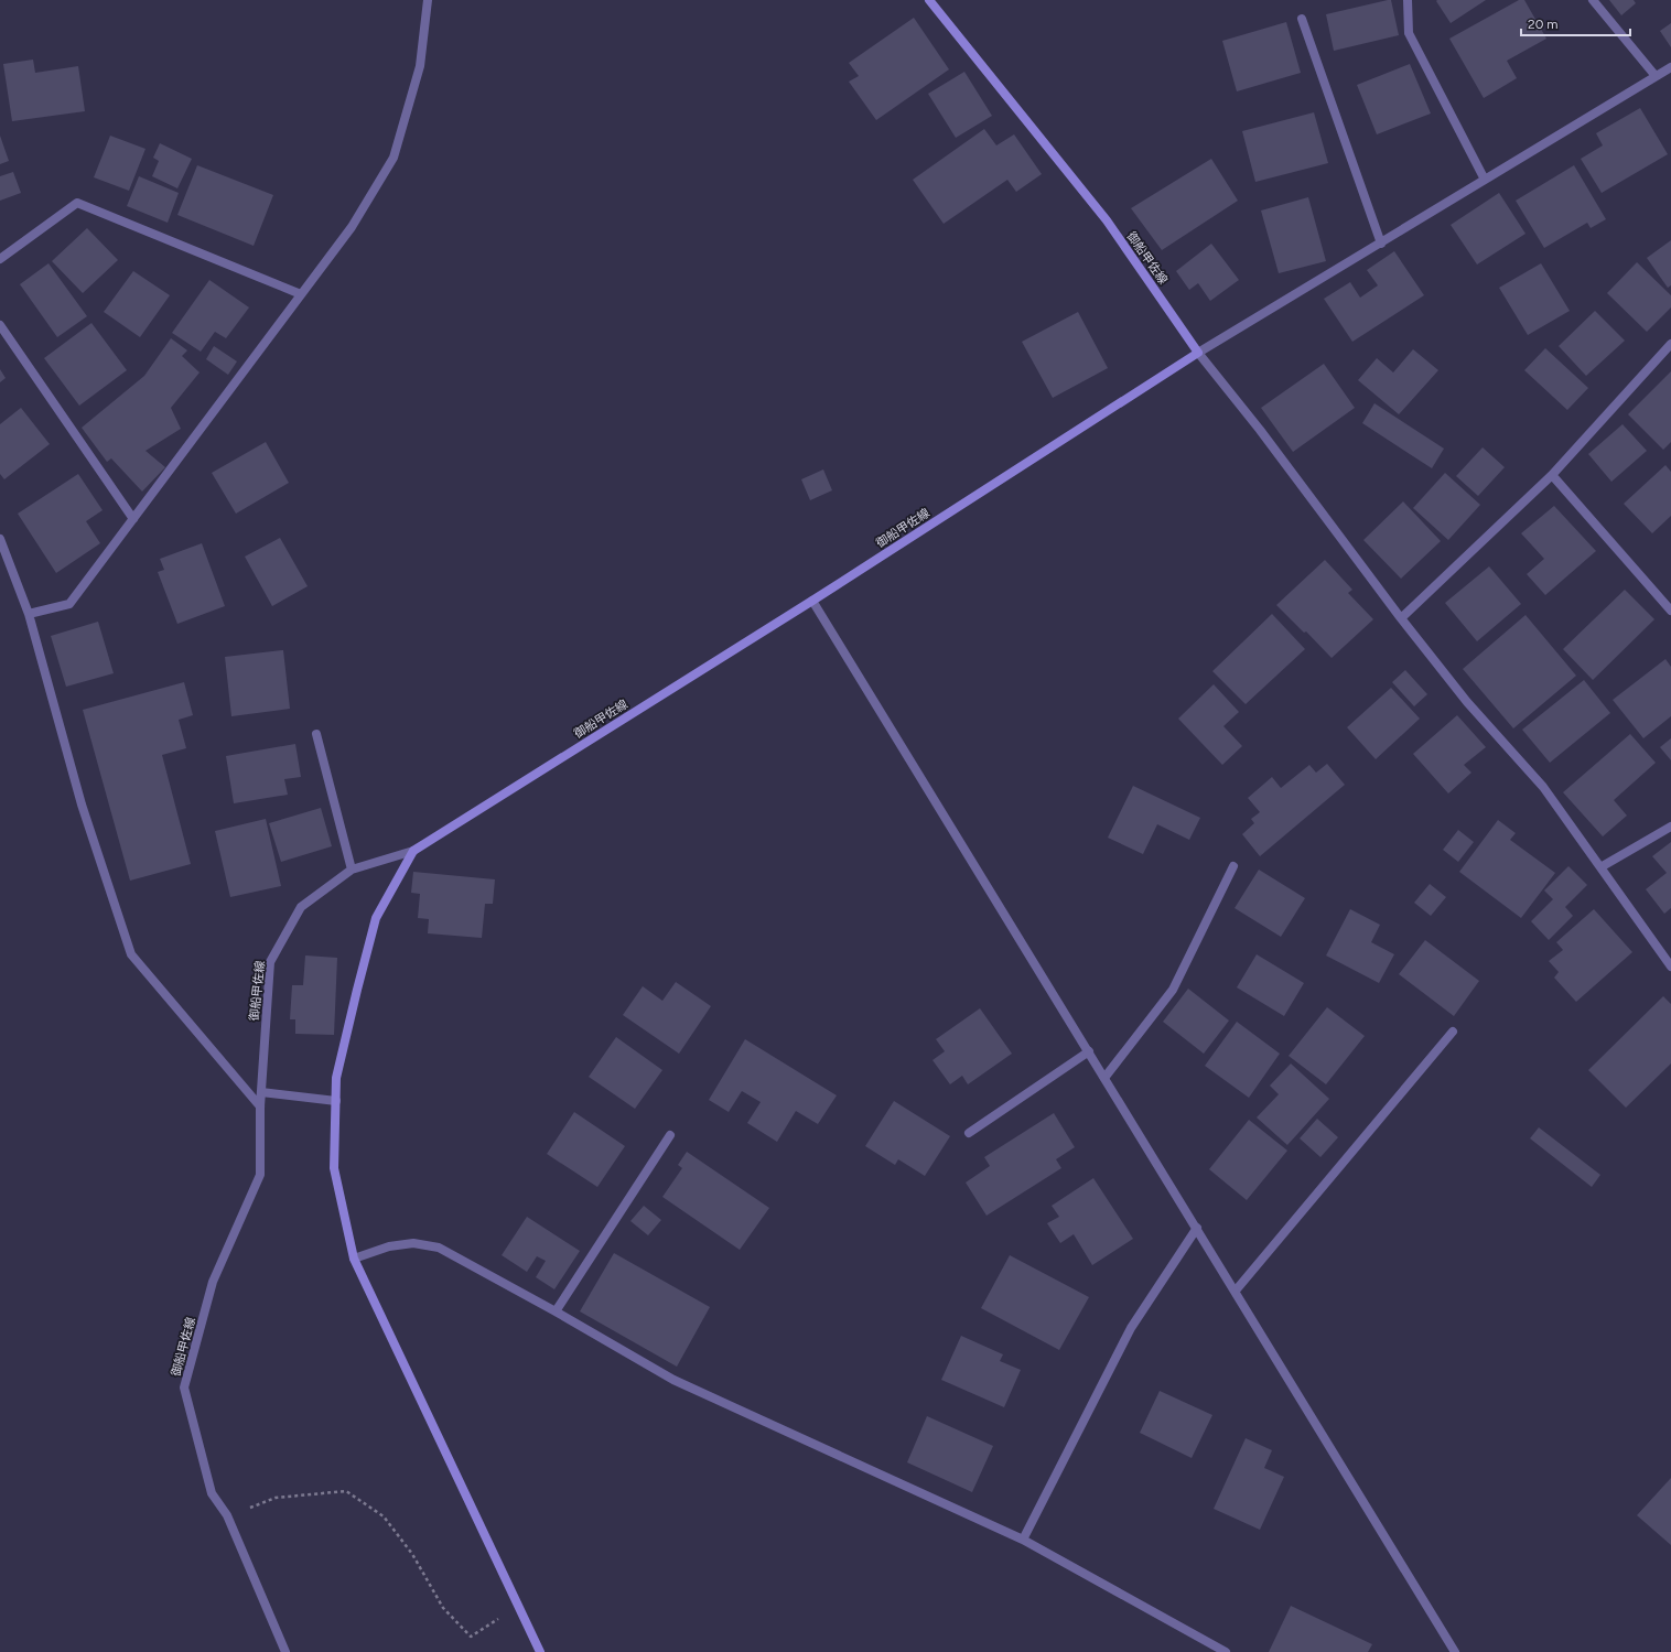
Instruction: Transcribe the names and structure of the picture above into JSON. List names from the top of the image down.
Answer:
{
  "streets": {
    "main road": ["御船甲佐線"]
  },
  "scale_bar": "20 m"
}
